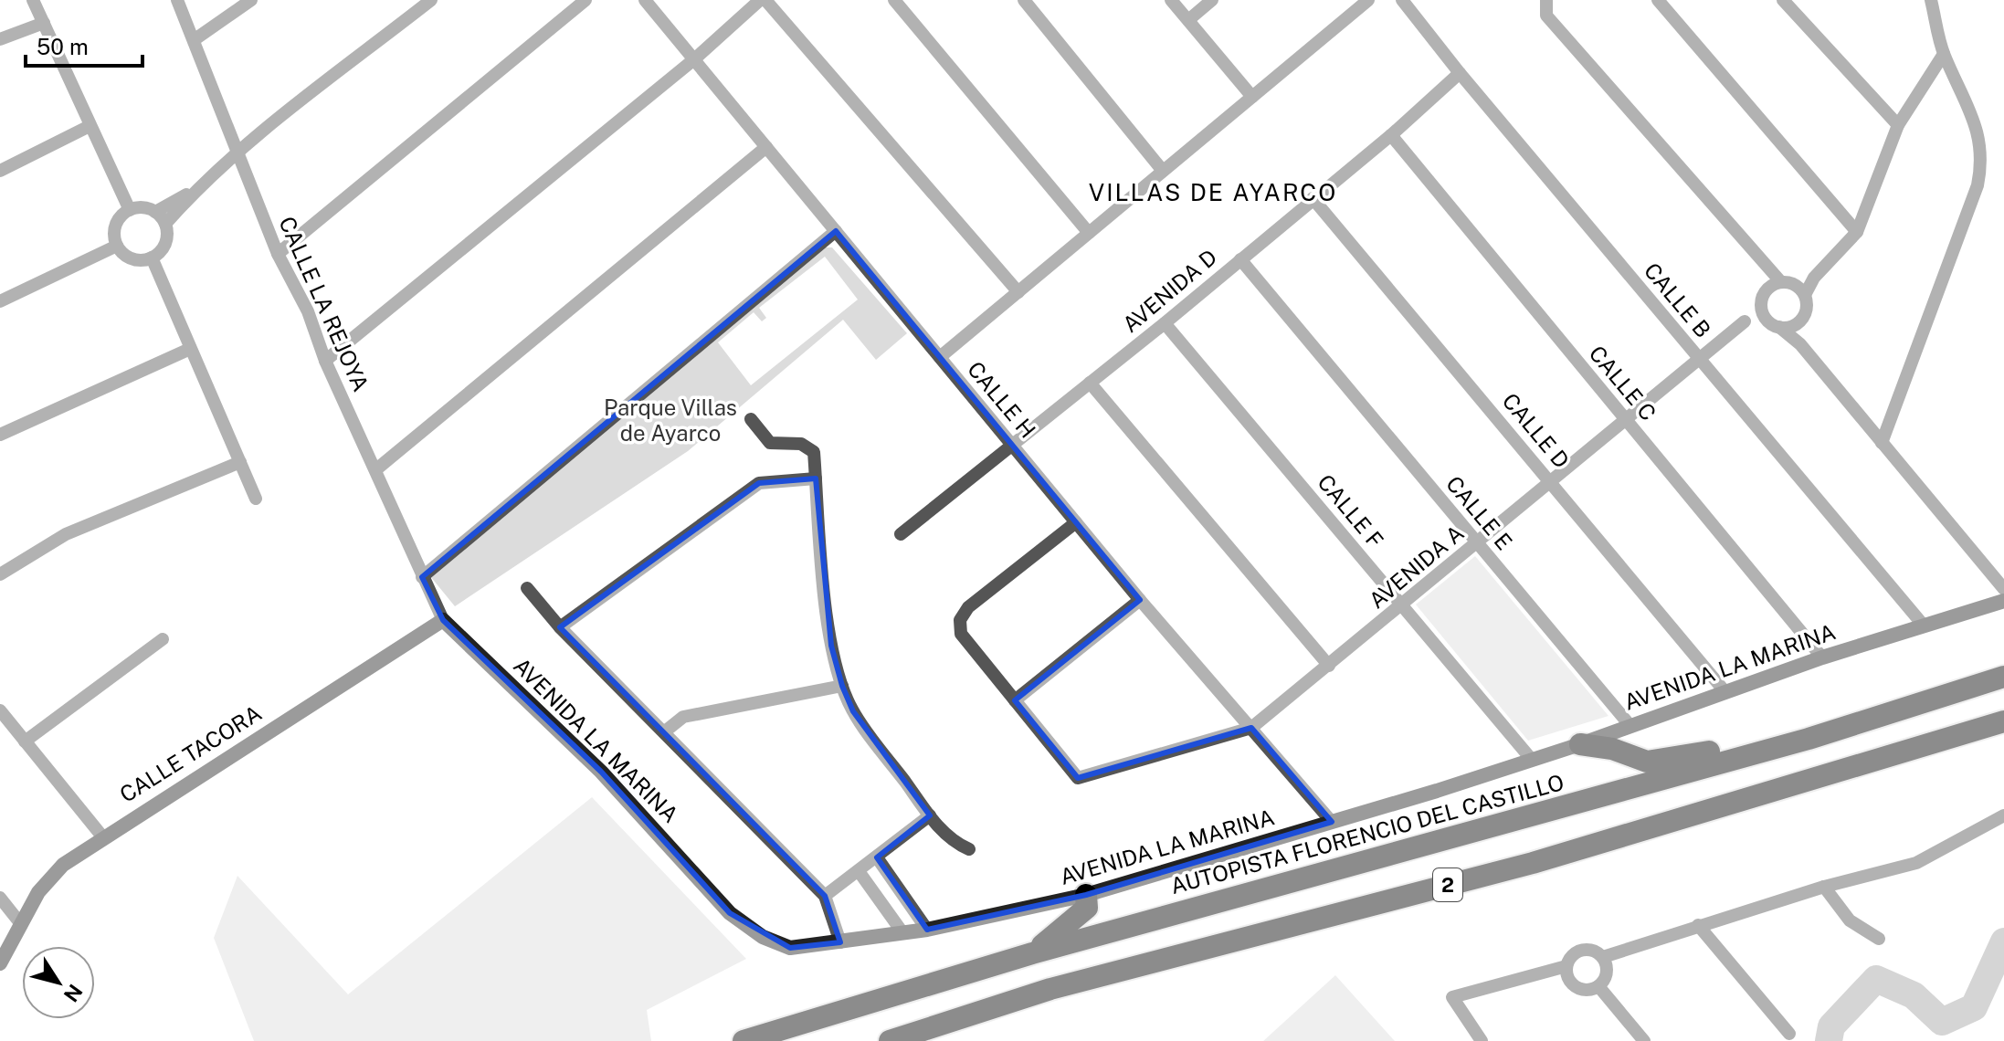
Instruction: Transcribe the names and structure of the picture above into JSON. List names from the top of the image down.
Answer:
{
  "streets": {
    "highway": ["AUTOPISTA FLORENCIO DEL CASTILLO", "2"],
    "street": [
      "AVENIDA D",
      "CALLE B",
      "CALLE LA REJOYA",
      "CALLE C",
      "CALLE H",
      "CALLE D",
      "CALLE F",
      "CALLE E",
      "AVENIDA A",
      "AVENIDA LA MARINA",
      "CALLE TACORA"
    ]
  },
  "crossings": [
    ["AVENIDA D", "CALLE B"],
    ["AVENIDA D", "CALLE C"],
    ["AVENIDA D", "CALLE H"],
    ["AVENIDA D", "CALLE D"],
    ["AVENIDA D", "CALLE F"],
    ["AVENIDA D", "CALLE E"],
    ["CALLE B", "AVENIDA A"],
    ["CALLE B", "AVENIDA LA MARINA"],
    ["CALLE LA REJOYA", "AVENIDA LA MARINA"],
    ["CALLE LA REJOYA", "CALLE TACORA"],
    ["CALLE C", "AVENIDA A"],
    ["CALLE C", "AVENIDA LA MARINA"],
    ["CALLE H", "AVENIDA A"],
    ["CALLE H", "AVENIDA LA MARINA"],
    ["CALLE D", "AVENIDA A"],
    ["CALLE D", "AVENIDA LA MARINA"],
    ["CALLE F", "AVENIDA A"],
    ["CALLE F", "AVENIDA LA MARINA"],
    ["CALLE E", "AVENIDA A"],
    ["CALLE E", "AVENIDA LA MARINA"],
    ["AVENIDA LA MARINA", "CALLE TACORA"]
  ],
  "districts": ["VILLAS DE AYARCO"],
  "parks": ["Parque Villas de Ayarco"],
  "scale_bar": "50 m",
  "north": "bottom right"
}
